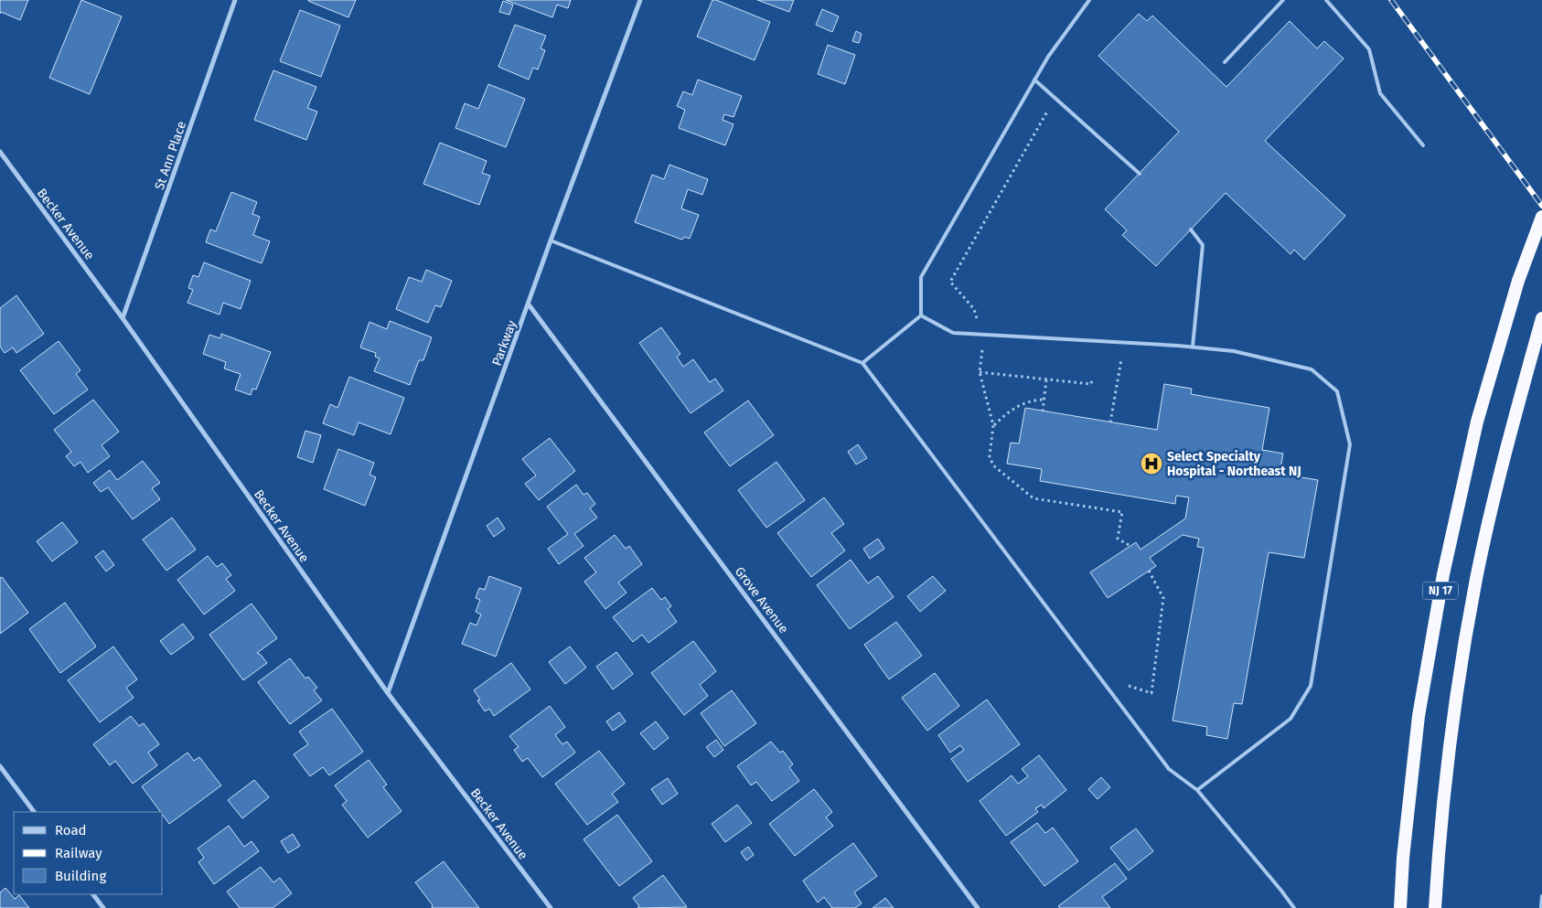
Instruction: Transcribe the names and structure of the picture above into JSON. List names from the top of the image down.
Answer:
{
  "streets": {
    "highway": ["NJ 17"],
    "street": [
      "St Ann Place",
      "Becker Avenue",
      "Parkway",
      "Grove Avenue"
    ]
  },
  "crossings": [
    ["St Ann Place", "Becker Avenue"],
    ["Becker Avenue", "Parkway"],
    ["Parkway", "Grove Avenue"]
  ],
  "places": {
    "hospital": ["Select Specialty Hospital - Northeast NJ"]
  },
  "legend": ["Road", "Railway", "Building"]
}
